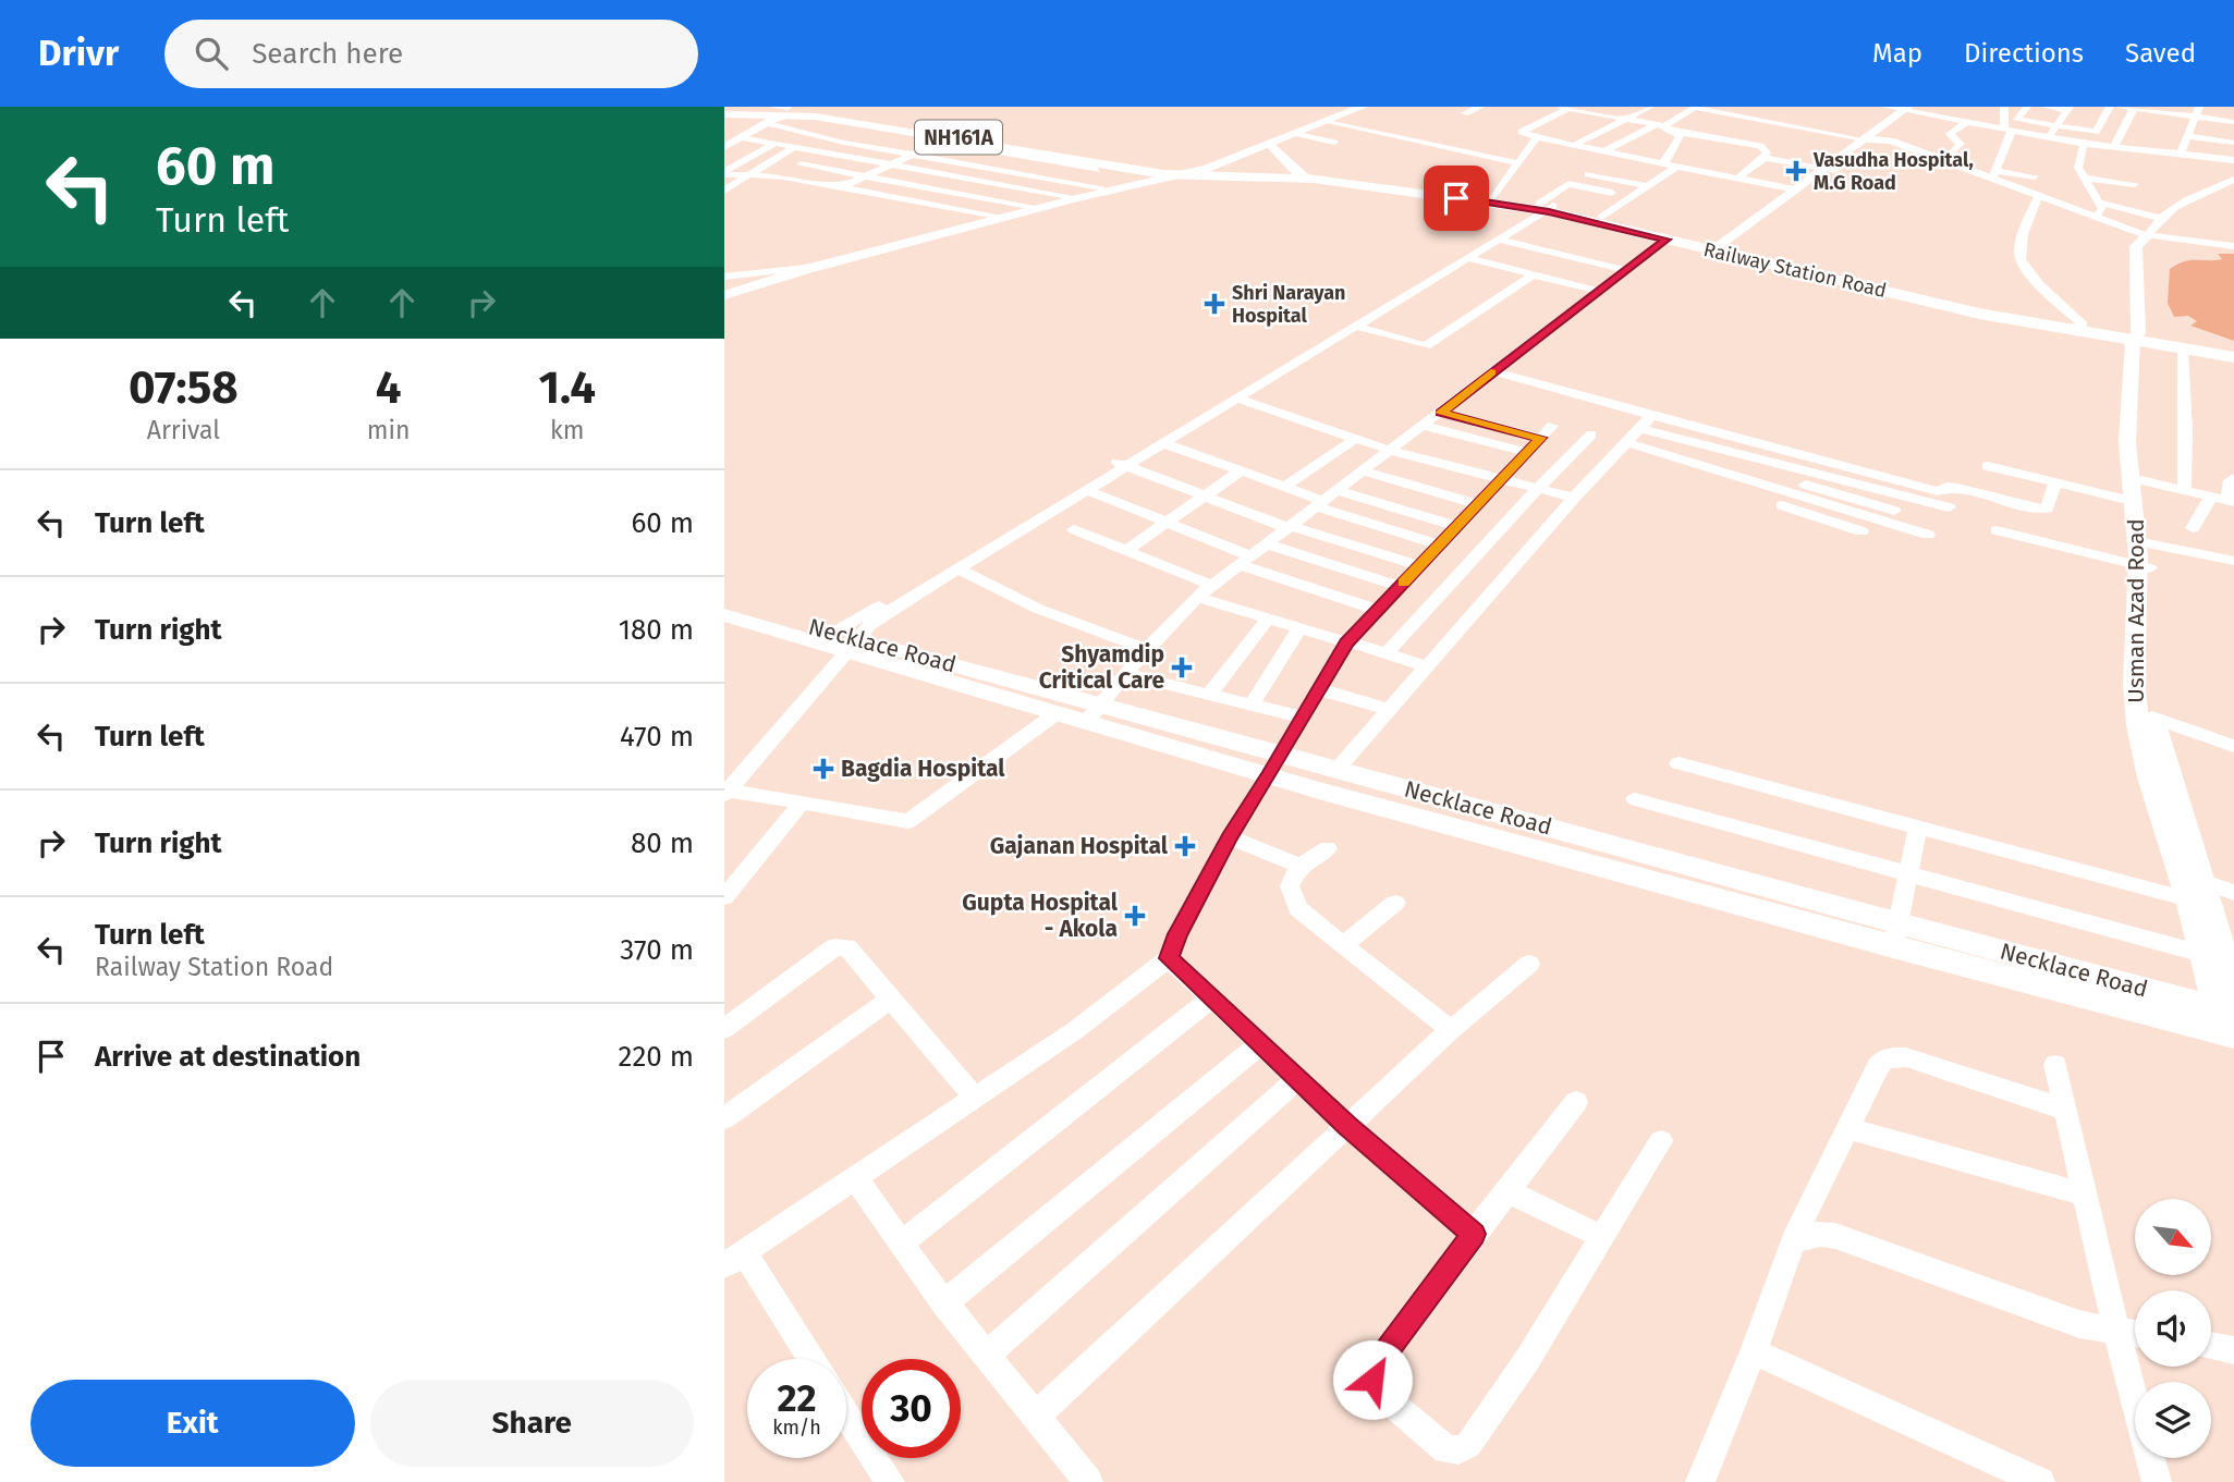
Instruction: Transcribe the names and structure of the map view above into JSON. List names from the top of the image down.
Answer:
{
  "streets": {
    "highway": ["NH161A", "Railway Station Road"],
    "main road": ["Usman Azad Road", "Necklace Road"]
  },
  "crossings": [
    ["NH161A", "Railway Station Road"],
    ["Railway Station Road", "Usman Azad Road"],
    ["Usman Azad Road", "Necklace Road"]
  ],
  "places": {
    "health": [
      "Vasudha Hospital, M.G Road",
      "Shri Narayan Hospital",
      "Shyamdip Critical Care",
      "Bagdia Hospital",
      "Gajanan Hospital",
      "Gupta Hospital - Akola"
    ]
  },
  "north": "bottom right",
  "page": {
    "header": "Drivr",
    "search": "Search here",
    "nav": ["Map", "Directions", "Saved"],
    "turn": ["60 m", "Turn left"],
    "eta": [
      "07:58",
      "Arrival",
      "4",
      "min",
      "1.4",
      "km"
    ],
    "list": [
      {
        "name": "Turn left",
        "value": "60 m"
      },
      {
        "name": "Turn right",
        "value": "180 m"
      },
      {
        "name": "Turn left",
        "value": "470 m"
      },
      {
        "name": "Turn right",
        "value": "80 m"
      },
      {
        "name": "Turn left",
        "note": "Railway Station Road",
        "value": "370 m"
      },
      {
        "name": "Arrive at destination",
        "value": "220 m"
      }
    ],
    "speed": "22 km/h",
    "limit": "30",
    "buttons": ["Exit", "Share"]
  }
}
